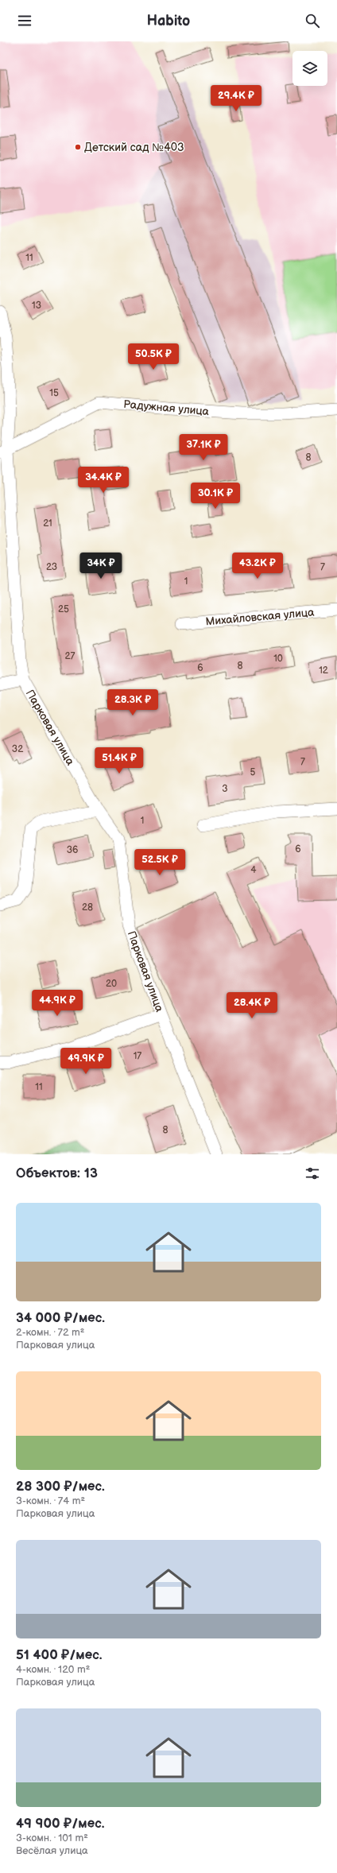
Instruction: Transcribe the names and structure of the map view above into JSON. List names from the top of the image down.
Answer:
{
  "streets": {
    "street": ["Радужная улица", "Михайловская улица", "Парковая улица"]
  },
  "crossings": [
    ["Радужная улица", "Парковая улица"]
  ],
  "places": ["Детский сад №403"],
  "house_numbers": [
    "11",
    "13",
    "15",
    "8",
    "21",
    "23",
    "7",
    "1",
    "25",
    "27",
    "10",
    "8",
    "6",
    "12",
    "32",
    "7",
    "5",
    "3",
    "1",
    "6",
    "36",
    "4",
    "28",
    "20",
    "17",
    "11",
    "8"
  ],
  "page": {
    "header": "Habito",
    "price": [
      "29.4K ₽",
      "50.5K ₽",
      "37.1K ₽",
      "34.4K ₽",
      "30.1K ₽",
      "34K ₽",
      "43.2K ₽",
      "28.3K ₽",
      "51.4K ₽",
      "52.5K ₽",
      "44.9K ₽",
      "28.4K ₽",
      "49.9K ₽"
    ],
    "heading": "Объектов: 13",
    "list": [
      {
        "name": "34 000 ₽/мес.",
        "note": "2-комн. · 72 m² · Парковая улица"
      },
      {
        "name": "28 300 ₽/мес.",
        "note": "3-комн. · 74 m² · Парковая улица"
      },
      {
        "name": "51 400 ₽/мес.",
        "note": "4-комн. · 120 m² · Парковая улица"
      },
      {
        "name": "49 900 ₽/мес.",
        "note": "3-комн. · 101 m² · Весёлая улица"
      }
    ]
  }
}
